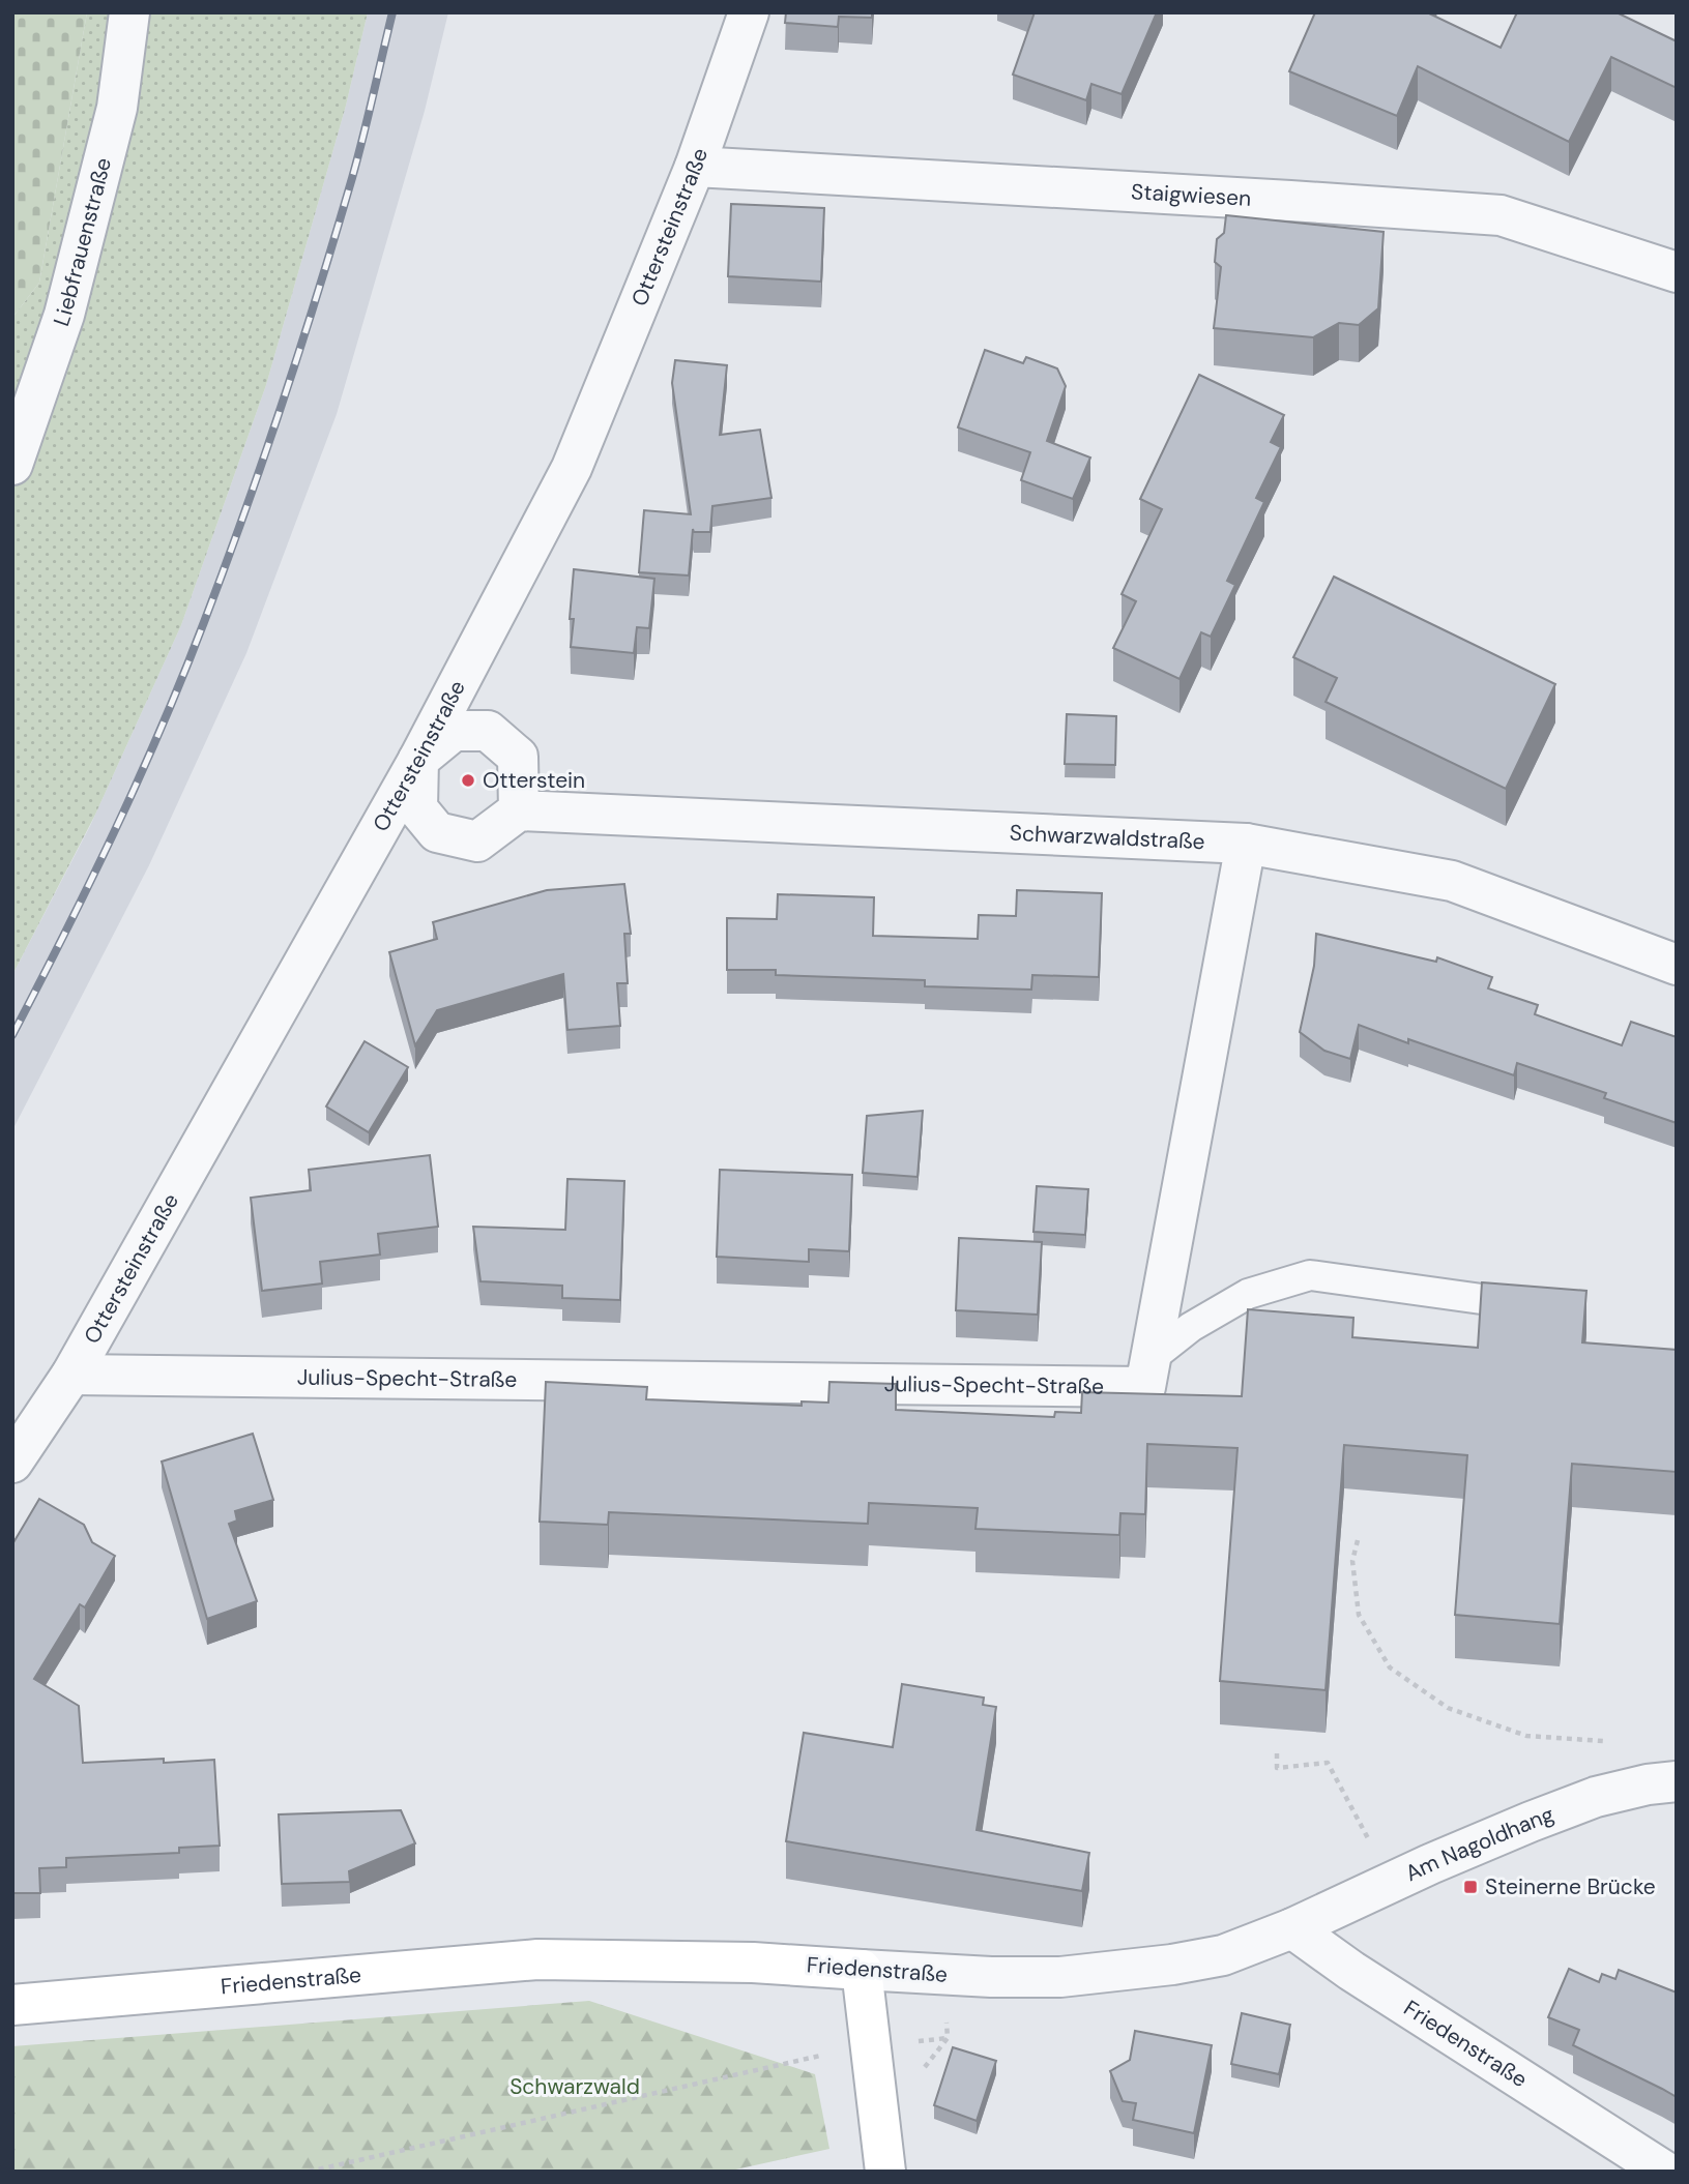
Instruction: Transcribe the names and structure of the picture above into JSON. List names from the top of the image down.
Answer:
{
  "streets": {
    "street": [
      "Staigwiesen",
      "Ottersteinstraße",
      "Liebfrauenstraße",
      "Schwarzwaldstraße",
      "Julius-Specht-Straße",
      "Am Nagoldhang",
      "Friedenstraße"
    ]
  },
  "crossings": [
    ["Staigwiesen", "Ottersteinstraße"],
    ["Ottersteinstraße", "Schwarzwaldstraße"],
    ["Ottersteinstraße", "Julius-Specht-Straße"],
    ["Schwarzwaldstraße", "Julius-Specht-Straße"],
    ["Am Nagoldhang", "Friedenstraße"]
  ],
  "parks": ["Schwarzwald"],
  "places": {
    "other": ["Otterstein"],
    "transit": ["Steinerne Brücke"]
  }
}
